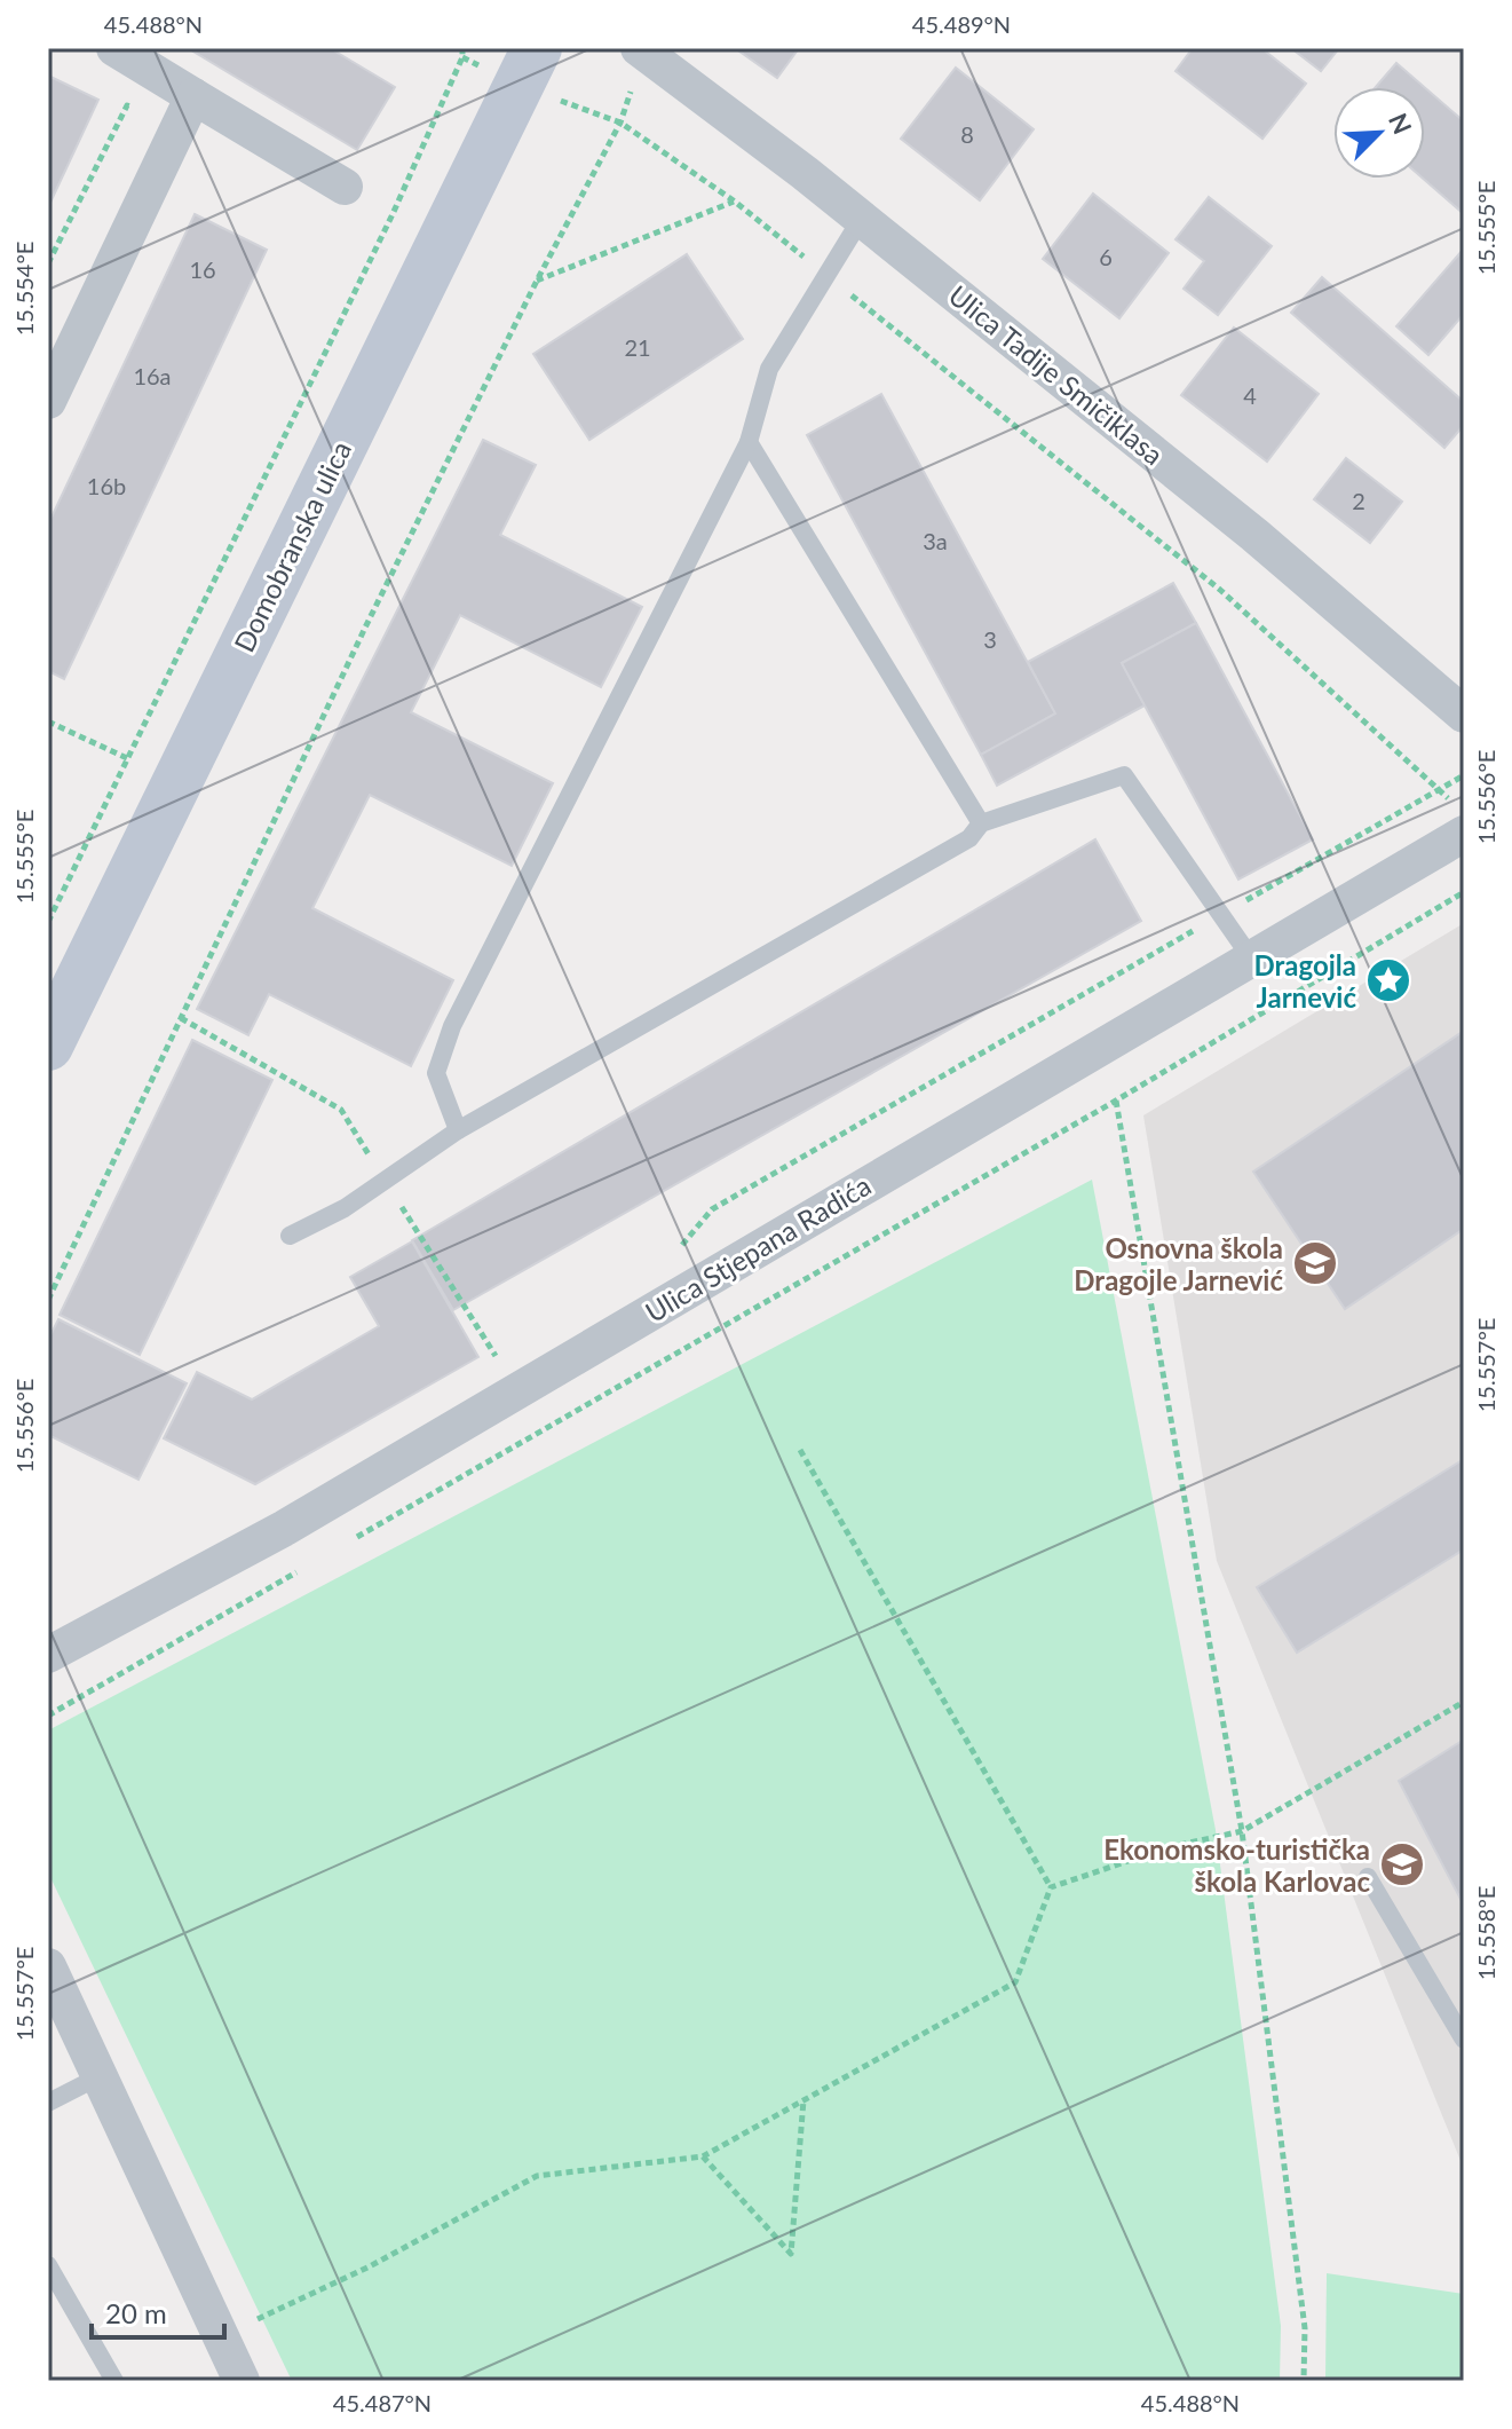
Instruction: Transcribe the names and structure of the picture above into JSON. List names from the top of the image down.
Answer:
{
  "streets": {
    "main road": ["Domobranska ulica"],
    "street": ["Ulica Tadije Smičiklasa", "Ulica Stjepana Radića"]
  },
  "places": {
    "place": ["Dragojla Jarnević"],
    "school or university": ["Osnovna škola Dragojle Jarnević", "Ekonomsko-turistička škola Karlovac"]
  },
  "house_numbers": [
    "8",
    "6",
    "16",
    "21",
    "16a",
    "4",
    "16b",
    "2",
    "3a",
    "3"
  ],
  "scale_bar": "20 m",
  "north": "top right",
  "coordinates": [
    "45.488°N",
    "45.489°N",
    "15.555°E",
    "15.554°E",
    "15.556°E",
    "15.557°E",
    "15.558°E",
    "45.487°N"
  ]
}
